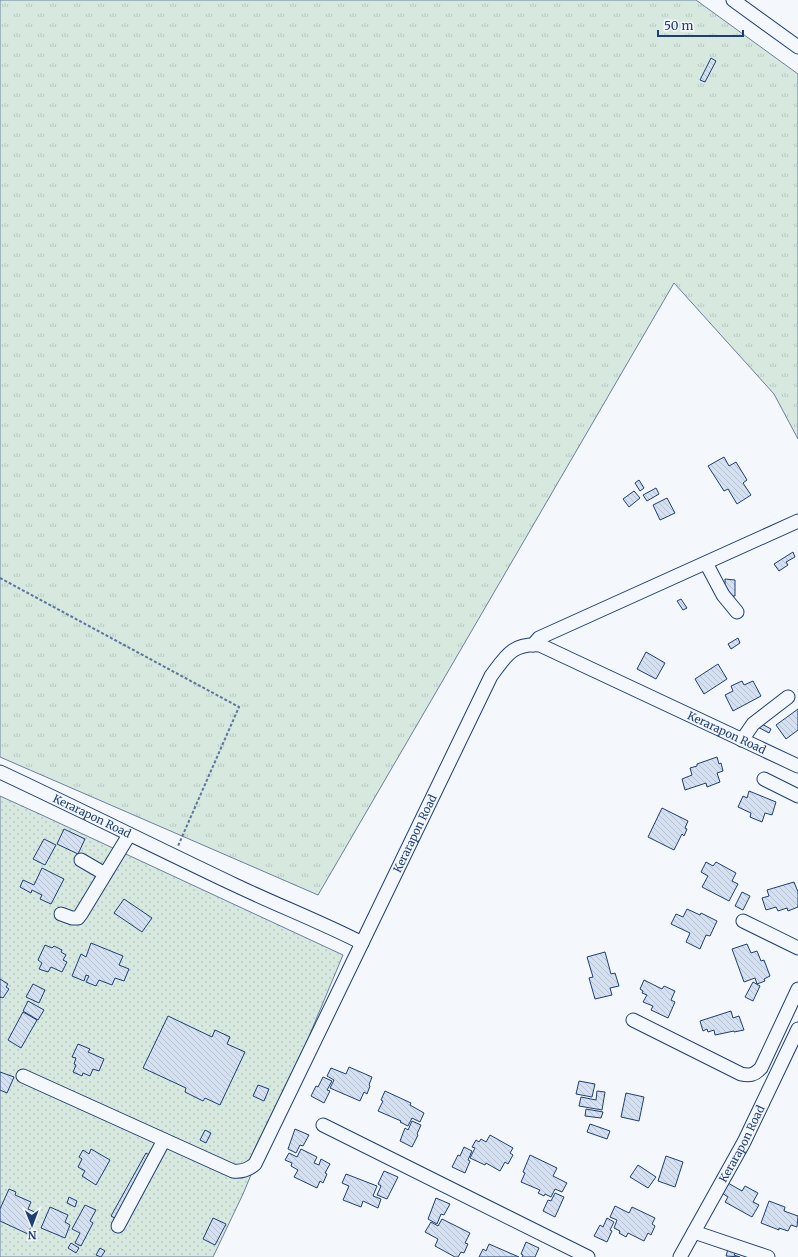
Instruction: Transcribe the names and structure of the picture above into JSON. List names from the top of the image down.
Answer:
{
  "streets": {
    "street": ["Kerarapon Road"]
  },
  "scale_bar": "50 m",
  "north": "bottom"
}
